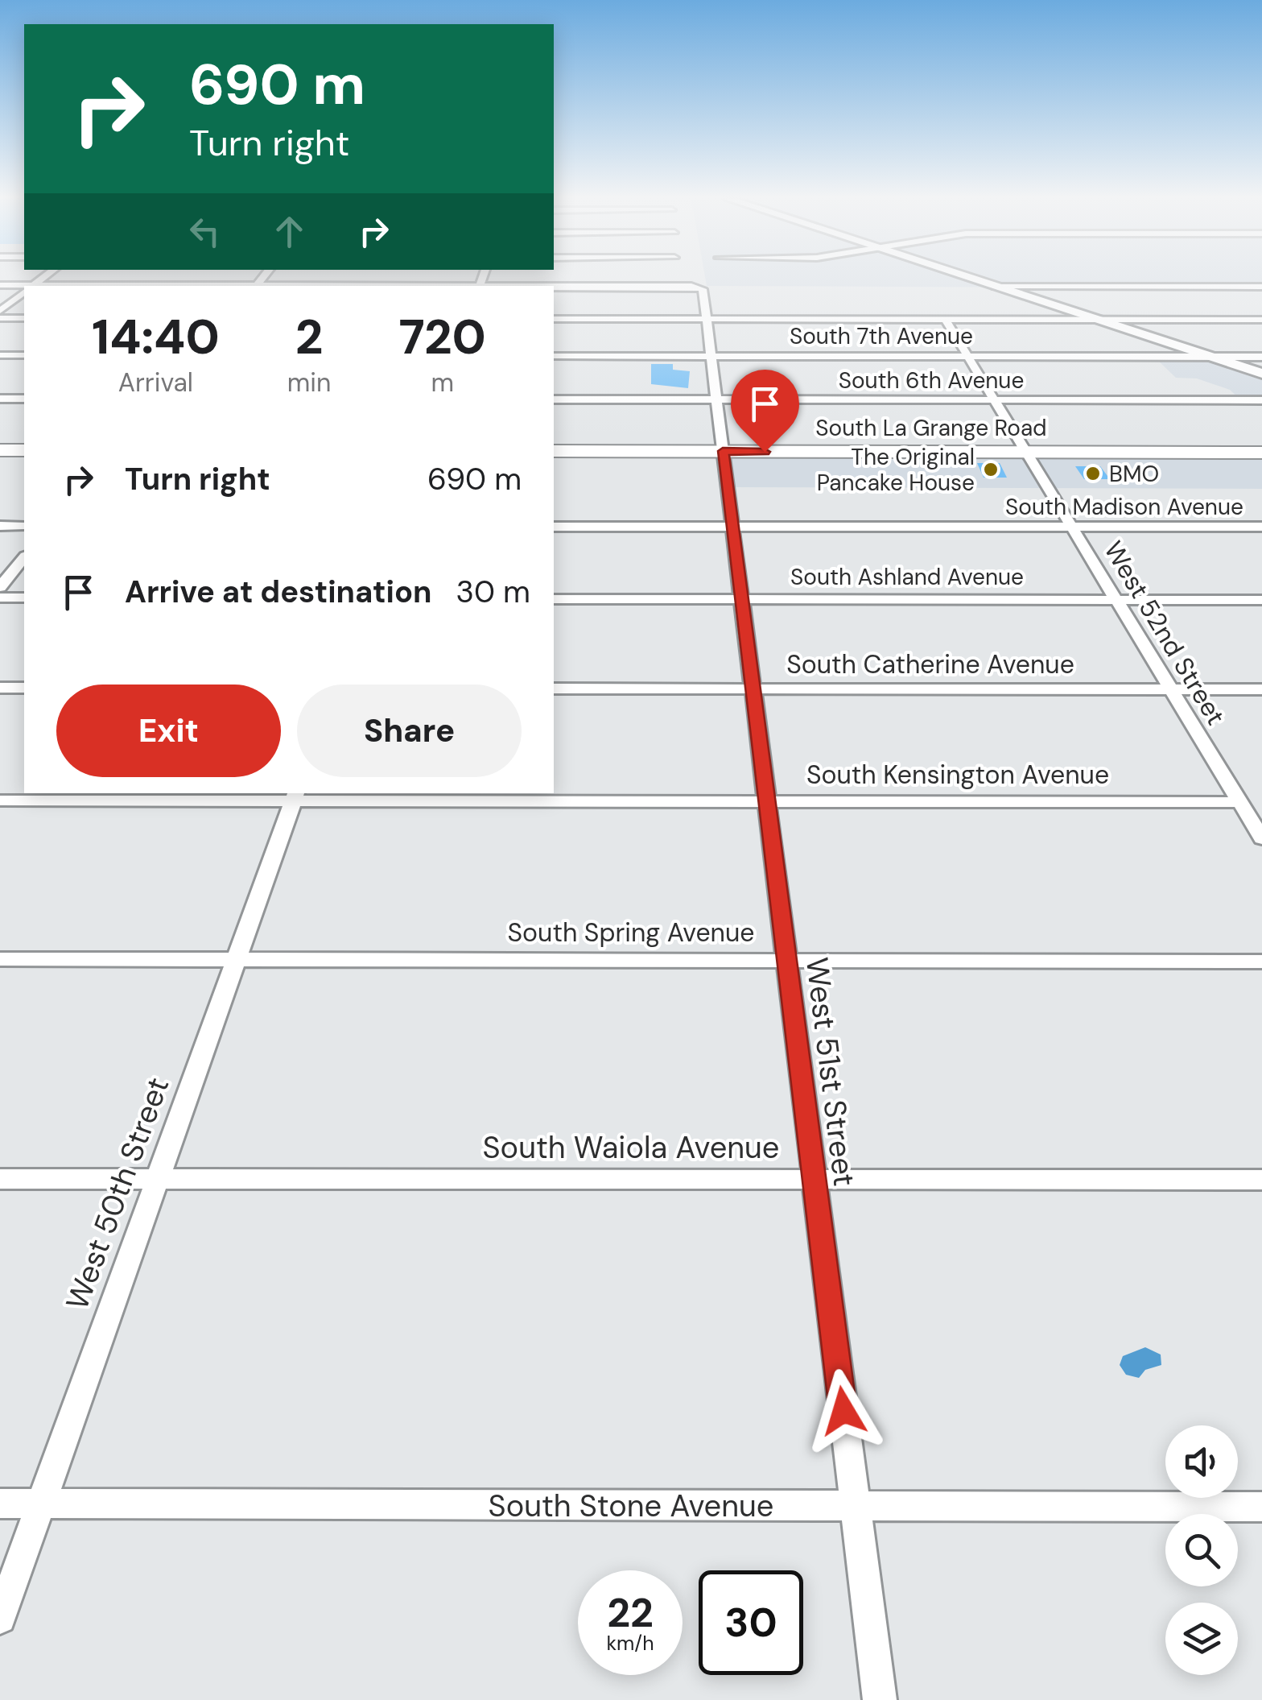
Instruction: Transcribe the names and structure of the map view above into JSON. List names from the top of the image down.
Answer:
{
  "streets": {
    "main road": ["South La Grange Road"],
    "street": [
      "South 7th Avenue",
      "South 6th Avenue",
      "South Madison Avenue",
      "South Ashland Avenue",
      "West 52nd Street",
      "South Catherine Avenue",
      "South Kensington Avenue",
      "South Spring Avenue",
      "West 51st Street",
      "South Waiola Avenue",
      "West 50th Street",
      "South Stone Avenue"
    ]
  },
  "crossings": [
    ["South 7th Avenue", "West 52nd Street"],
    ["South 7th Avenue", "West 51st Street"],
    ["South 6th Avenue", "West 52nd Street"],
    ["South 6th Avenue", "West 51st Street"],
    ["South La Grange Road", "West 52nd Street"],
    ["South La Grange Road", "West 51st Street"],
    ["South Madison Avenue", "West 52nd Street"],
    ["South Madison Avenue", "West 51st Street"],
    ["South Ashland Avenue", "West 52nd Street"],
    ["South Ashland Avenue", "West 51st Street"],
    ["West 52nd Street", "South Catherine Avenue"],
    ["West 52nd Street", "South Kensington Avenue"],
    ["South Catherine Avenue", "West 51st Street"],
    ["South Kensington Avenue", "West 51st Street"],
    ["South Kensington Avenue", "West 50th Street"],
    ["South Spring Avenue", "West 51st Street"],
    ["South Spring Avenue", "West 50th Street"],
    ["West 51st Street", "South Waiola Avenue"],
    ["West 51st Street", "South Stone Avenue"],
    ["South Waiola Avenue", "West 50th Street"],
    ["West 50th Street", "South Stone Avenue"]
  ],
  "places": ["The Original Pancake House", "BMO"],
  "page": {
    "turn": ["690 m", "Turn right"],
    "eta": [
      "14:40",
      "Arrival",
      "2",
      "min",
      "720",
      "m"
    ],
    "list": [
      {
        "name": "Turn right",
        "value": "690 m"
      },
      {
        "name": "Arrive at destination",
        "value": "30 m"
      }
    ],
    "buttons": ["Exit", "Share"],
    "speed": "22 km/h",
    "limit": "30"
  }
}
